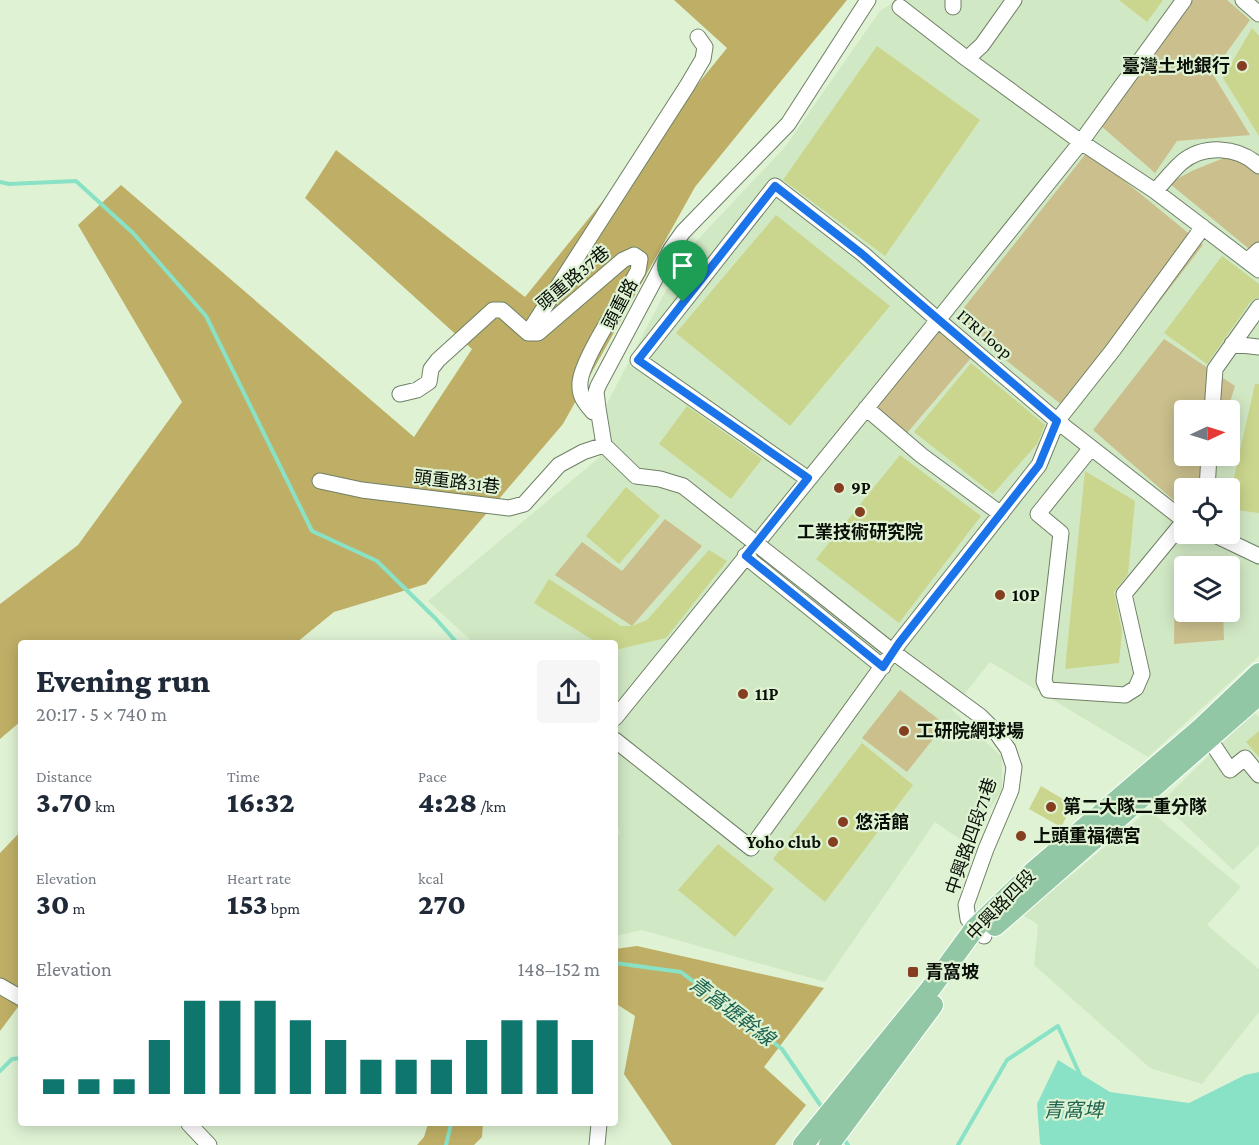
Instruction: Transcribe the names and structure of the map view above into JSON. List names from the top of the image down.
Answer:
{
  "streets": {
    "main road": ["中興路四段"],
    "street": [
      "頭重路37巷",
      "頭重路",
      "ITRI loop",
      "頭重路31巷",
      "中興路四段71巷"
    ]
  },
  "crossings": [
    ["頭重路", "頭重路31巷"],
    ["頭重路", "中興路四段71巷"],
    ["頭重路31巷", "中興路四段71巷"],
    ["中興路四段71巷", "中興路四段"]
  ],
  "water": ["青窩壢幹線", "青窩埤"],
  "places": {
    "other": [
      "臺灣土地銀行",
      "9P",
      "工業技術研究院",
      "10P",
      "11P",
      "工研院網球場",
      "第二大隊二重分隊",
      "悠活館",
      "上頭重福德宮",
      "Yoho club"
    ],
    "transit": ["青窩坡"]
  },
  "north": "right",
  "page": {
    "heading": ["Evening run", "20:17 · 5 × 740 m"],
    "stats": [
      ["Distance", "3.70 km"],
      ["Time", "16:32"],
      ["Pace", "4:28 /km"],
      ["Elevation", "30 m"],
      ["Heart rate", "153 bpm"],
      ["kcal", "270"]
    ],
    "chart": ["Elevation", "148–152 m"]
  }
}
